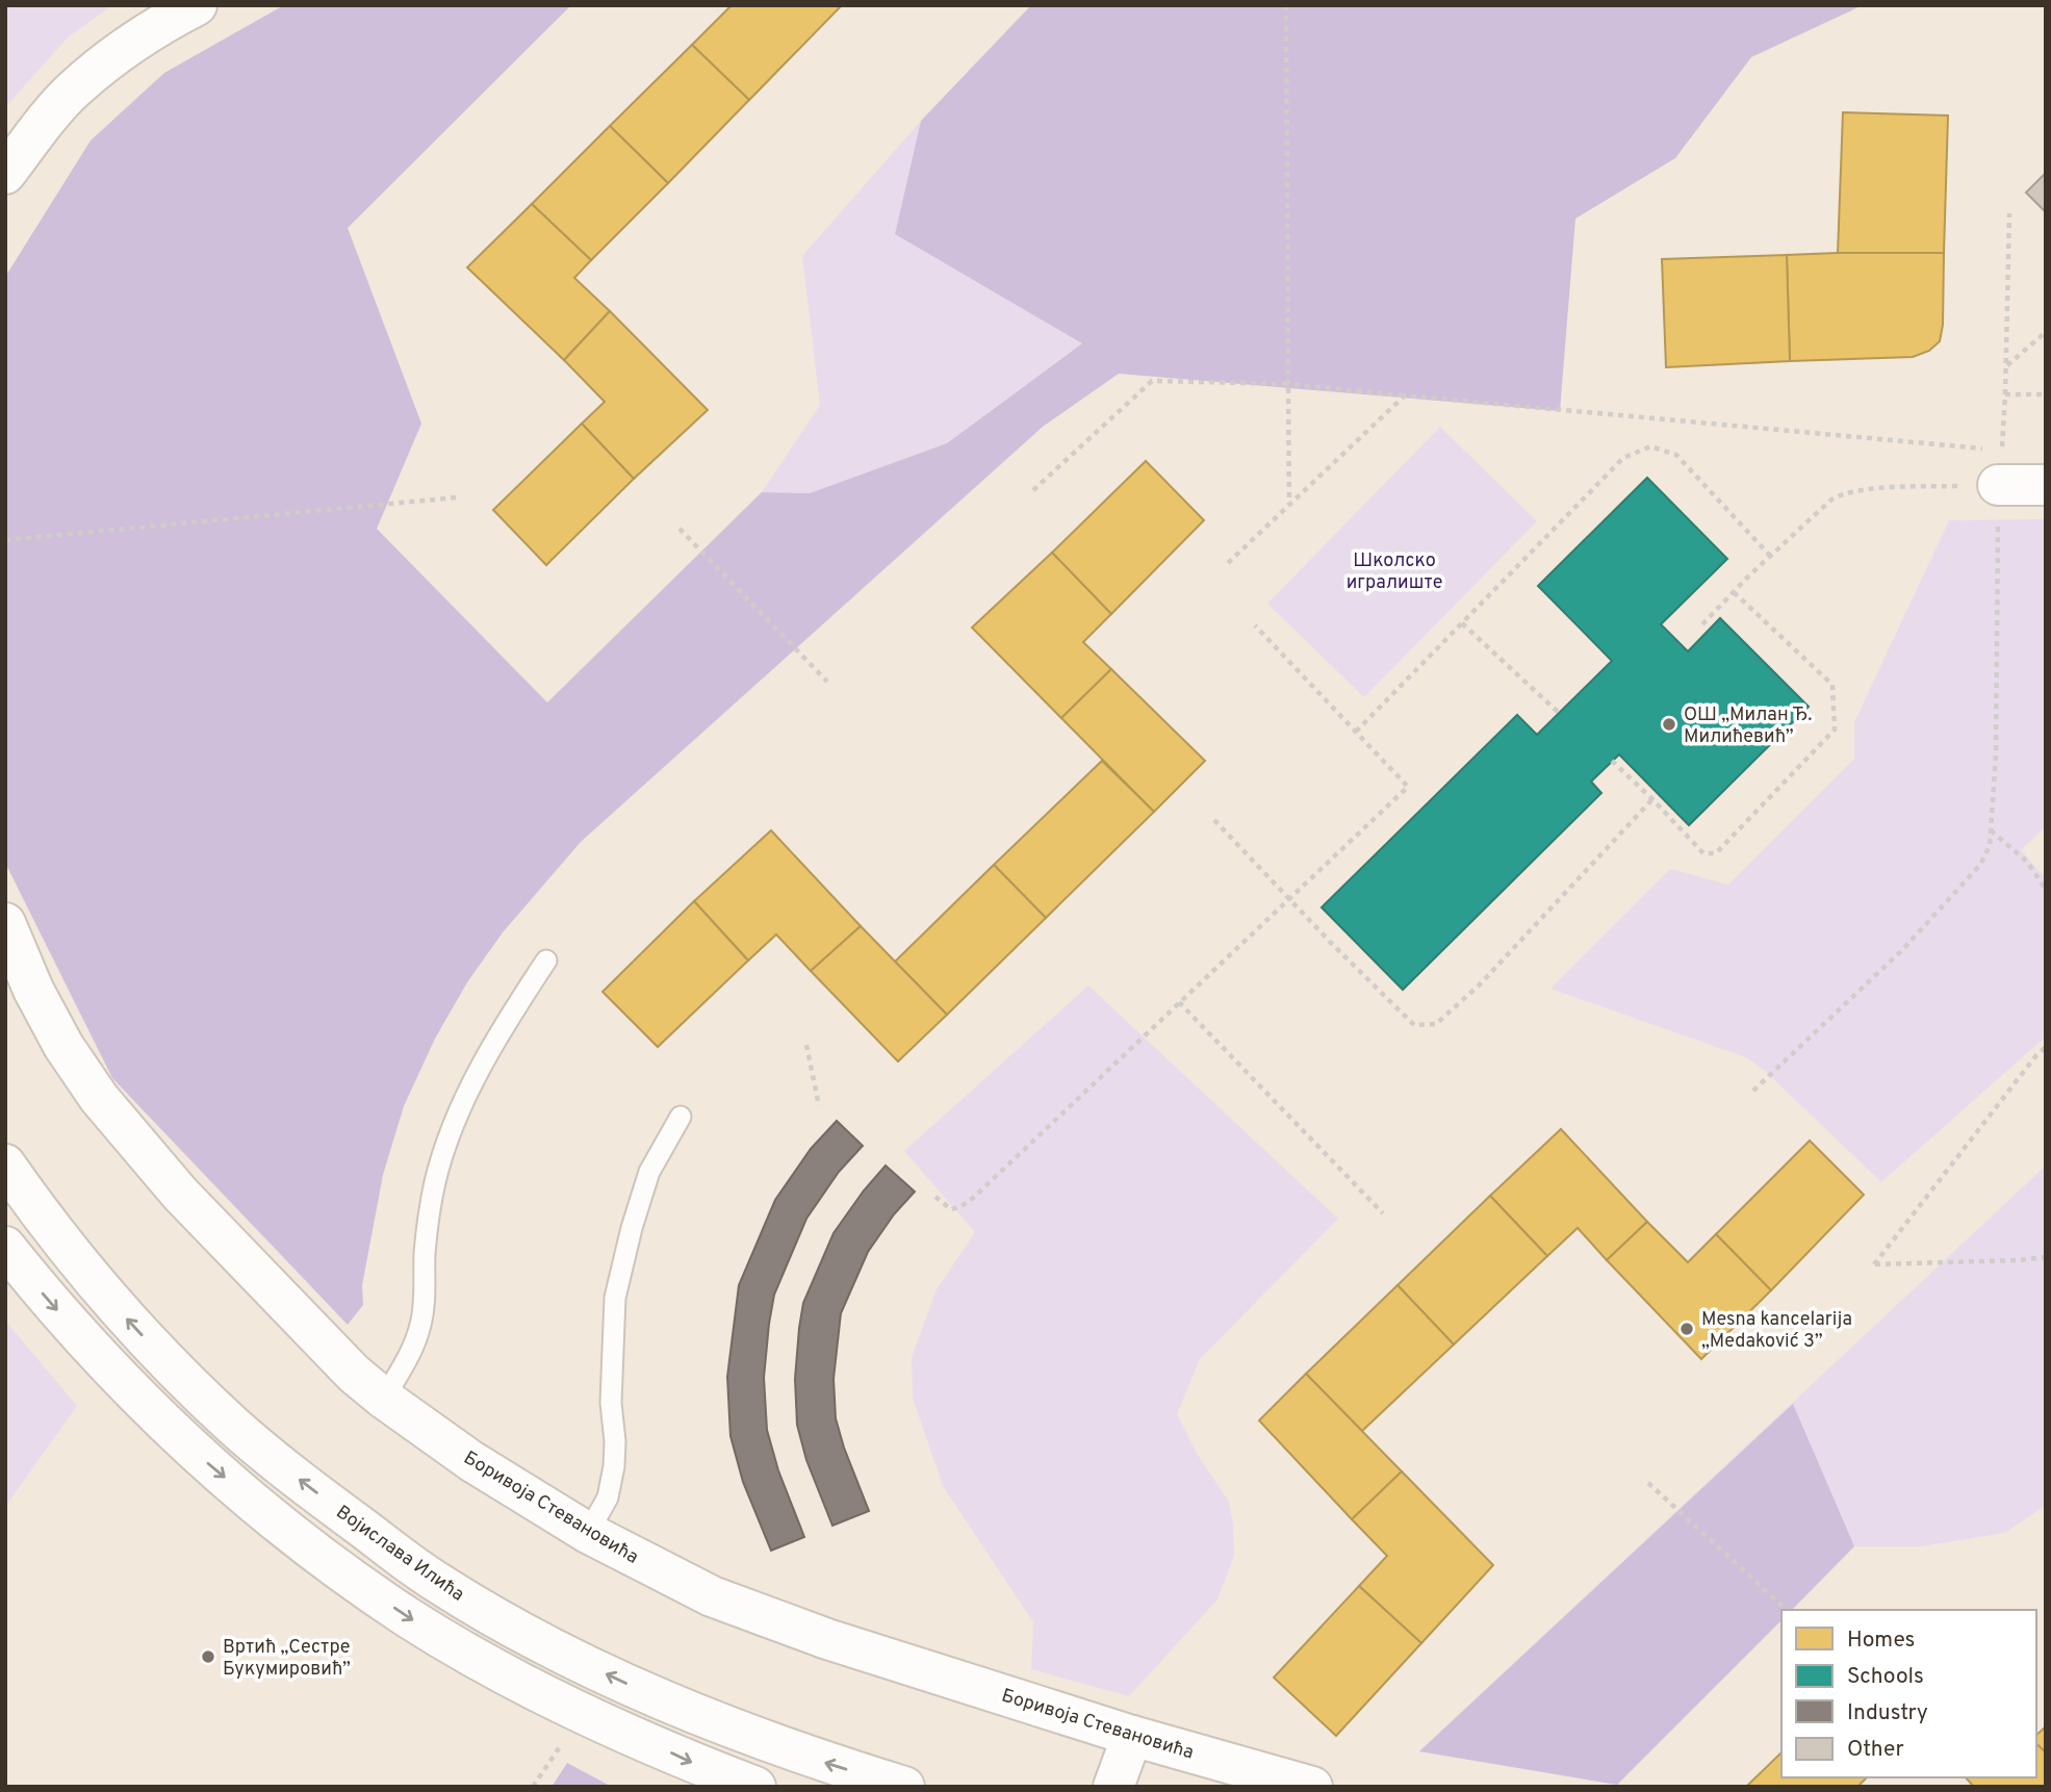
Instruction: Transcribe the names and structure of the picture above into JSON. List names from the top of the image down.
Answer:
{
  "streets": {
    "main road": ["Боривоја Стевановића", "Војислава Илића"]
  },
  "parks": ["Школско игралиште"],
  "places": ["ОШ „Милан Ђ. Милићевић”", "Mesna kancelarija „Medaković 3”", "Вртић „Сестре Букумировић”"],
  "legend": [
    "Homes",
    "Schools",
    "Industry",
    "Other"
  ]
}
